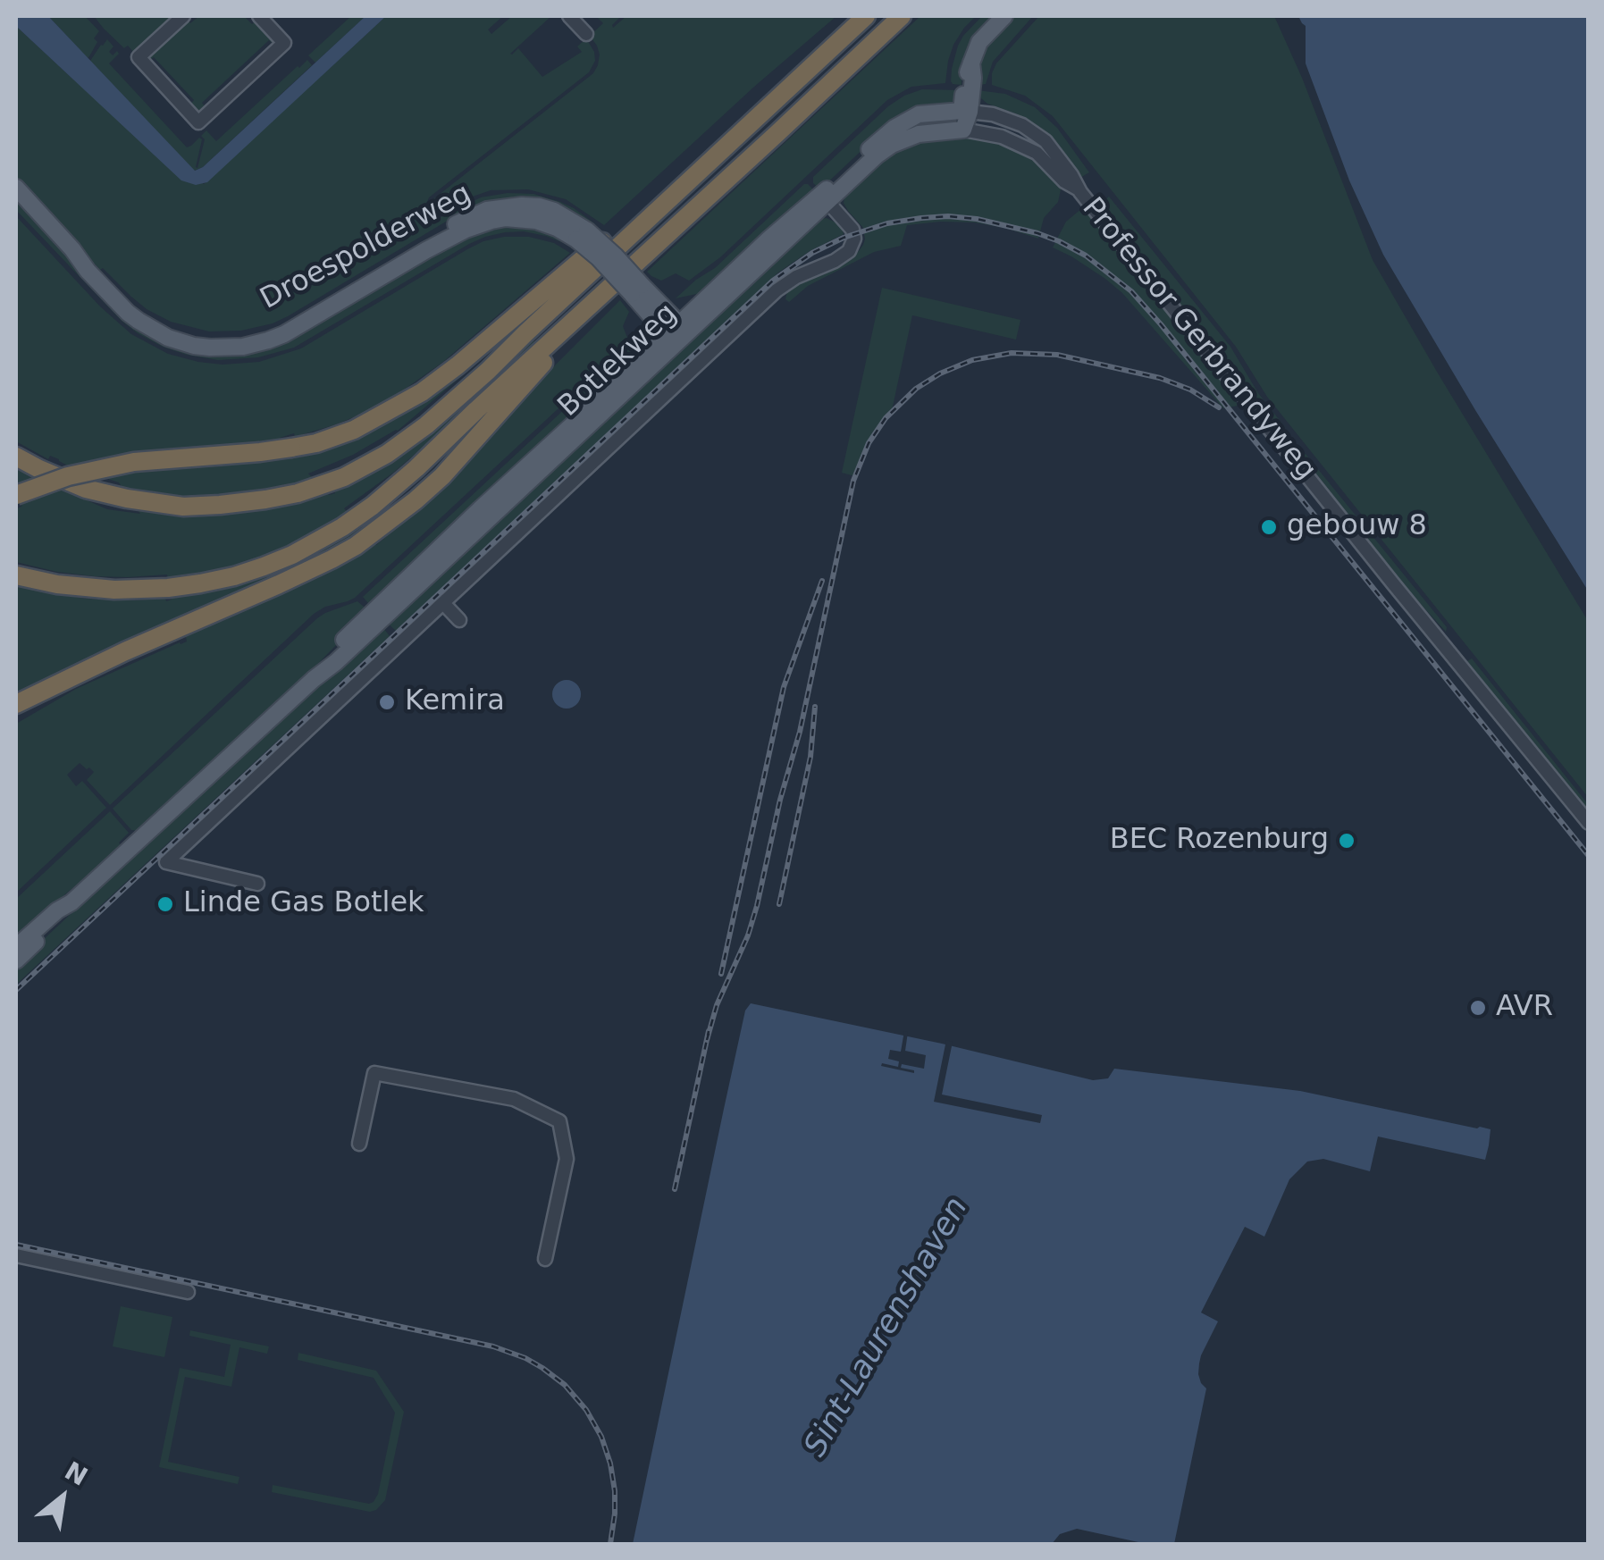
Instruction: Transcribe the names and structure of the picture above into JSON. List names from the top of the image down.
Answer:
{
  "streets": {
    "main road": ["Droespolderweg", "Botlekweg"],
    "street": ["Professor Gerbrandyweg"]
  },
  "crossings": [
    ["Droespolderweg", "Botlekweg"],
    ["Professor Gerbrandyweg", "Botlekweg"]
  ],
  "water": ["Sint-Laurenshaven"],
  "places": [
    "gebouw 8",
    "Kemira",
    "BEC Rozenburg",
    "Linde Gas Botlek",
    "AVR"
  ],
  "north": "top right"
}
